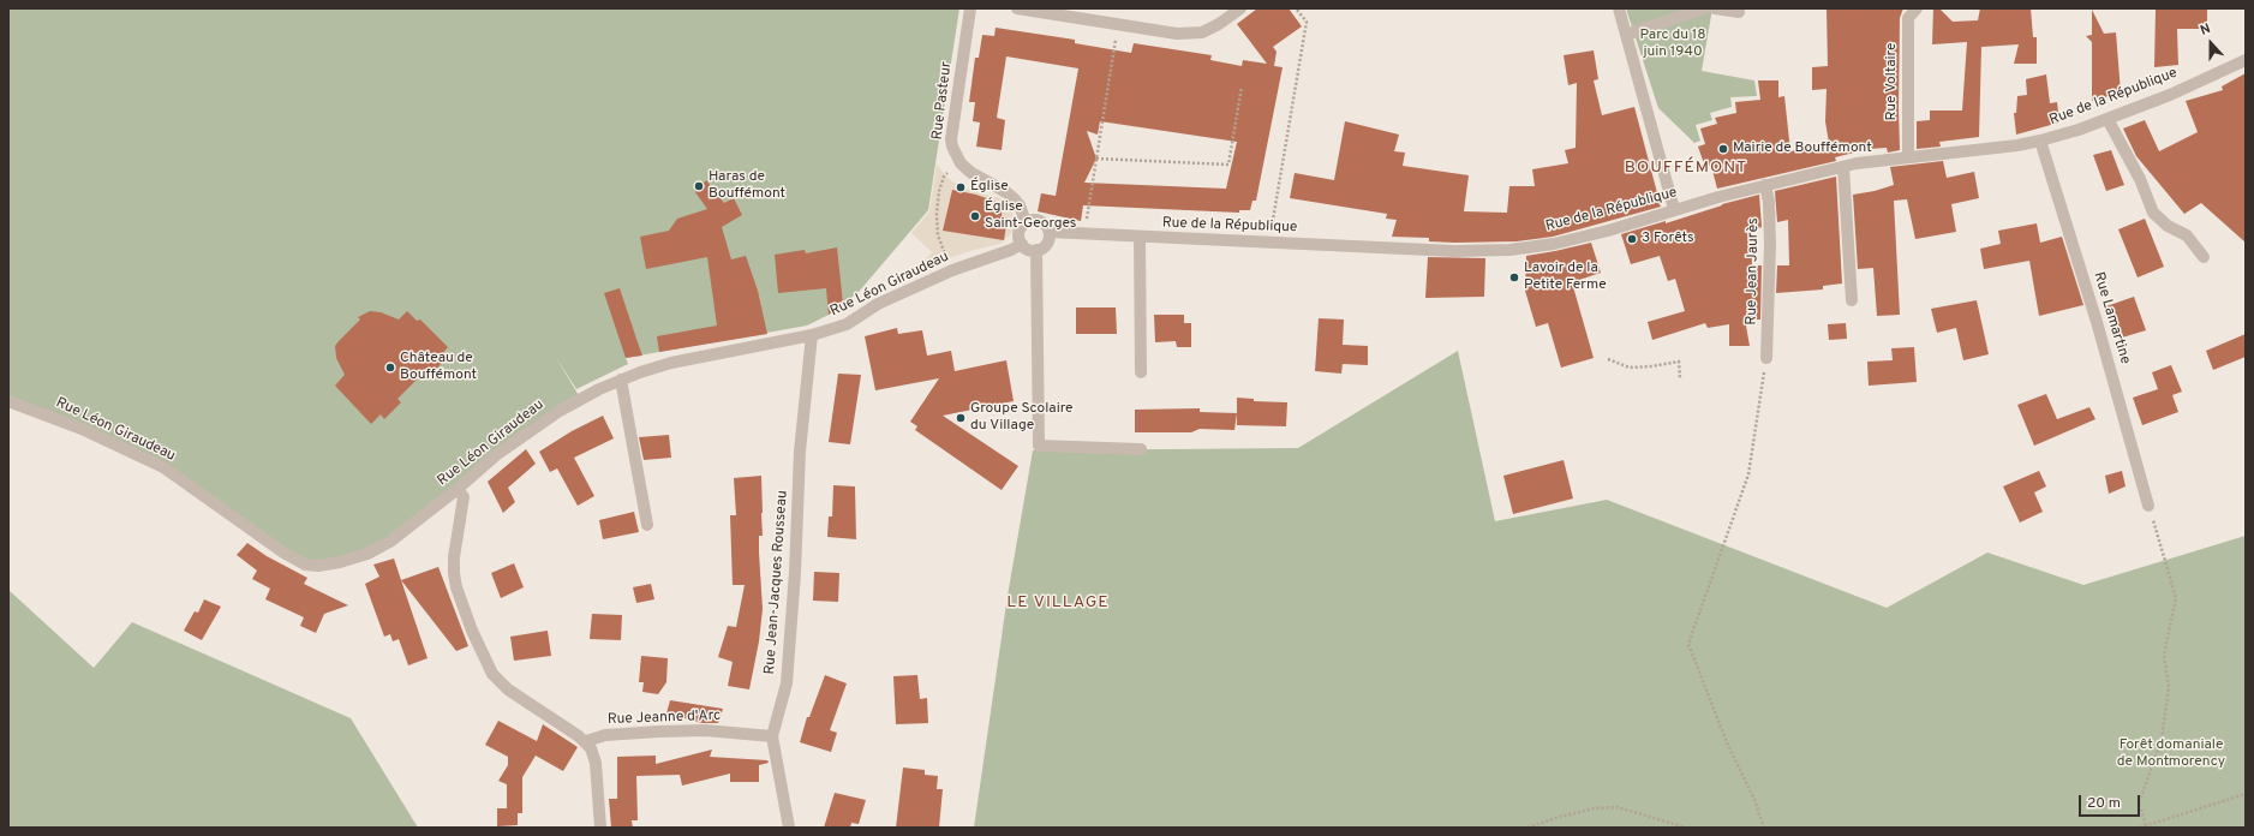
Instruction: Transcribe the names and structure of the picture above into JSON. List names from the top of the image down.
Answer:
{
  "streets": {
    "street": [
      "Rue Voltaire",
      "Rue de la République",
      "Rue Pasteur",
      "Rue Jean Jaurès",
      "Rue Léon Giraudeau",
      "Rue Lamartine",
      "Rue Jean-Jacques Rousseau",
      "Rue Jeanne d'Arc"
    ]
  },
  "crossings": [
    ["Rue Voltaire", "Rue de la République"],
    ["Rue de la République", "Rue Jean Jaurès"],
    ["Rue de la République", "Rue Léon Giraudeau"],
    ["Rue de la République", "Rue Lamartine"],
    ["Rue Léon Giraudeau", "Rue Jean-Jacques Rousseau"],
    ["Rue Jean-Jacques Rousseau", "Rue Jeanne d'Arc"]
  ],
  "districts": ["BOUFFÉMONT", "LE VILLAGE"],
  "parks": ["Parc du 18 juin 1940", "Forêt domaniale de Montmorency"],
  "places": [
    "Mairie de Bouffémont",
    "Haras de Bouffémont",
    "Église",
    "Église Saint-Georges",
    "3 Forêts",
    "Lavoir de la Petite Ferme",
    "Château de Bouffémont",
    "Groupe Scolaire du Village"
  ],
  "scale_bar": "20 m",
  "north": "top"
}
